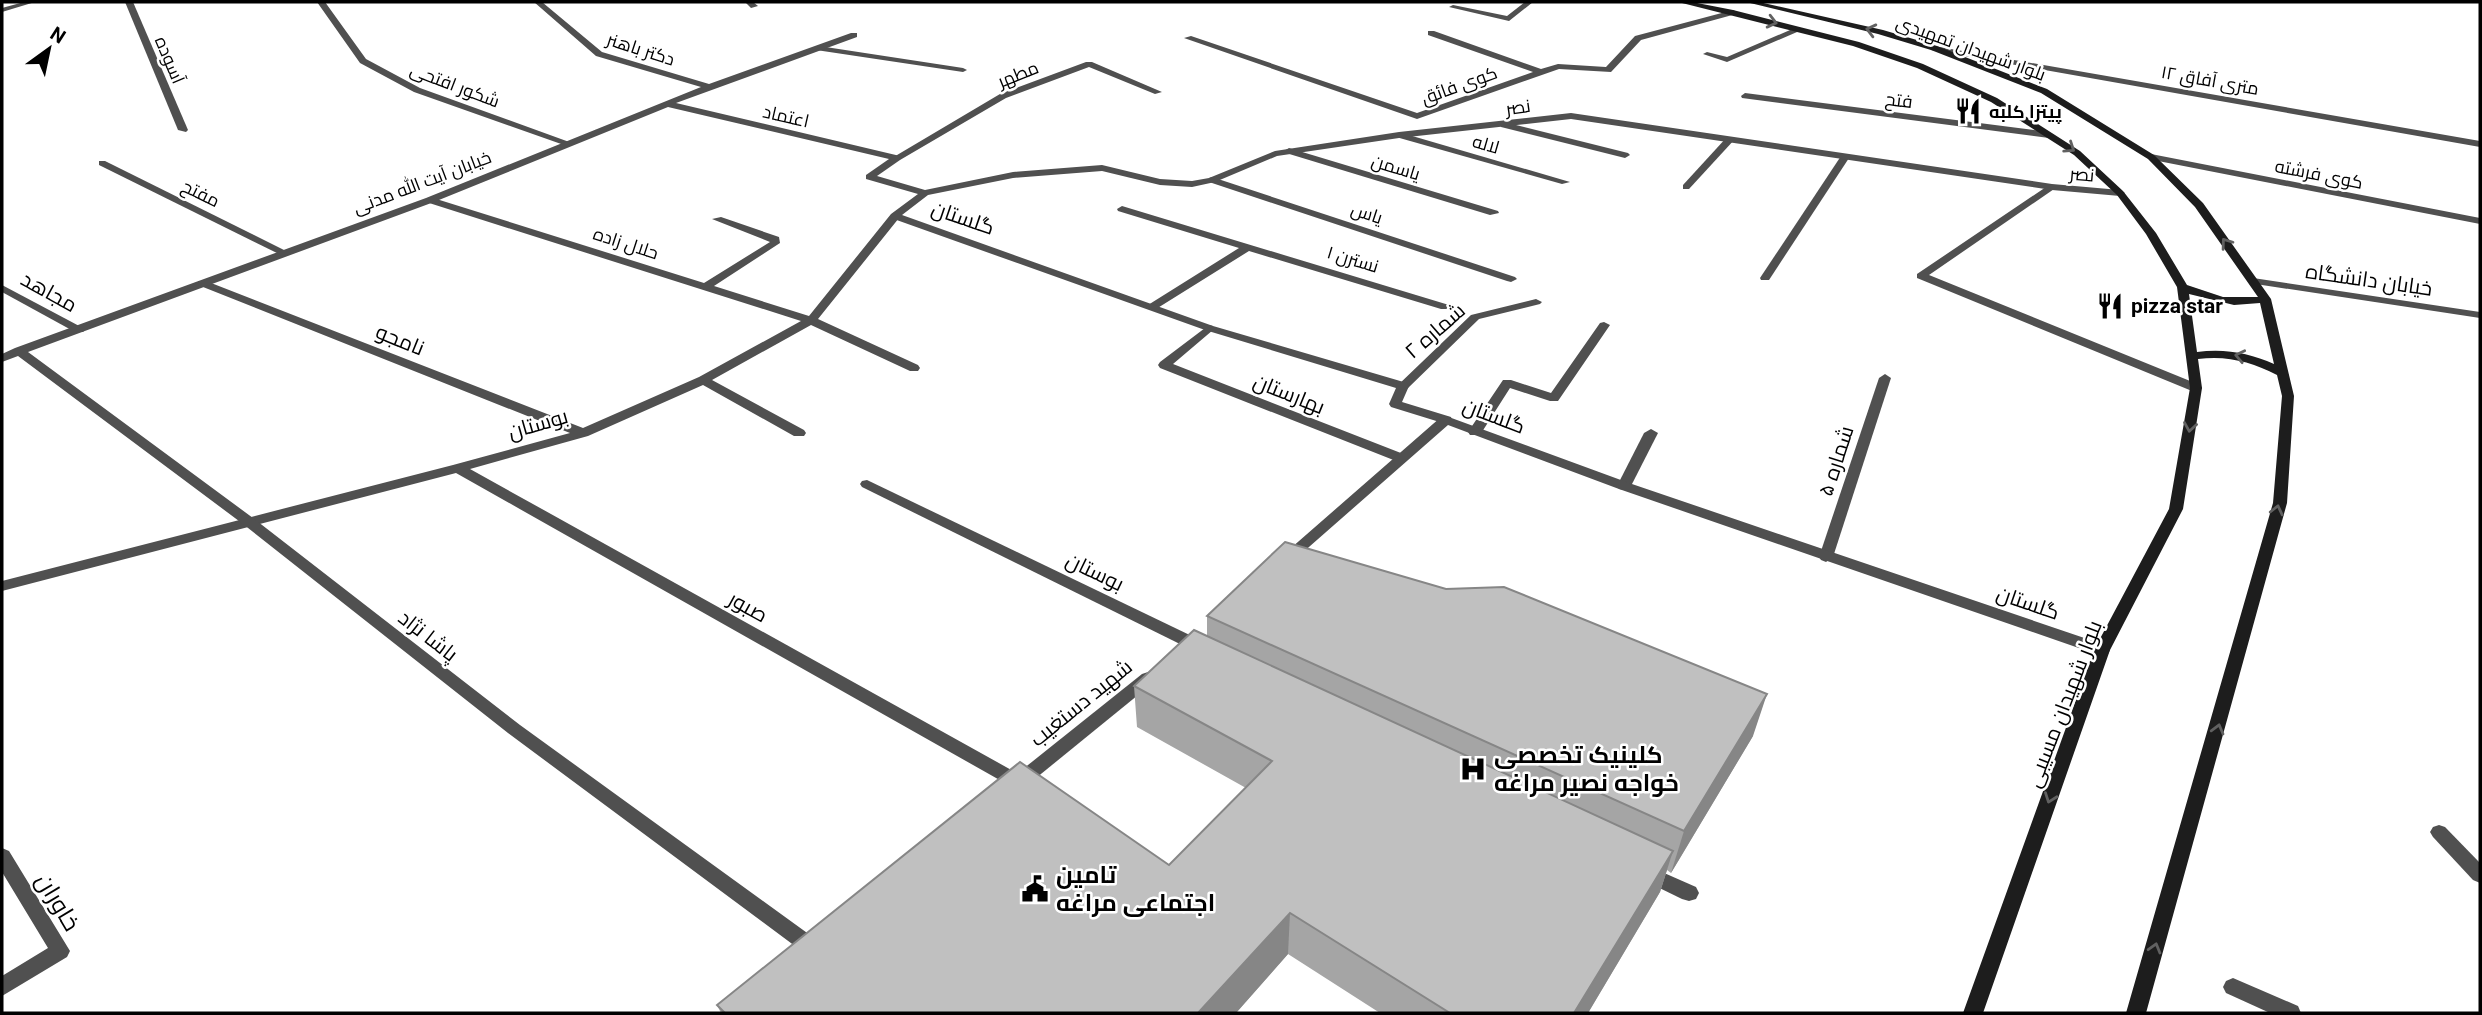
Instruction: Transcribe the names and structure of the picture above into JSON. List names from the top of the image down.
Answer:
{
  "streets": {
    "main road": ["بلوار شهیدان تمهیدی", "بلوار شهیدان مسیبی"],
    "street": [
      "دکتر باهنر",
      "آسوده",
      "مطهر",
      "۱۲ متری آفاق",
      "شکور افتحی",
      "کوی فائق",
      "فتح",
      "نصر",
      "اعتماد",
      "لاله",
      "یاسمن",
      "کوی فرشته",
      "خیابان آیت الله مدنی",
      "مفتح",
      "یاس",
      "گلستان",
      "حلال زاده",
      "نسترن ۱",
      "خیابان دانشگاه",
      "مجاهد",
      "شماره ۲",
      "نامجو",
      "بهارستان",
      "بوستان",
      "شماره ۵",
      "صبور",
      "پاشا نژاد",
      "شهید دستغیب",
      "خاوران"
    ]
  },
  "crossings": [
    ["بلوار شهیدان تمهیدی", "۱۲ متری آفاق"],
    ["بلوار شهیدان تمهیدی", "کوی فائق"],
    ["بلوار شهیدان تمهیدی", "فتح"],
    ["بلوار شهیدان تمهیدی", "نصر"],
    ["بلوار شهیدان تمهیدی", "کوی فرشته"],
    ["بلوار شهیدان تمهیدی", "خیابان دانشگاه"],
    ["بلوار شهیدان تمهیدی", "بلوار شهیدان مسیبی"],
    ["دکتر باهنر", "خیابان آیت الله مدنی"],
    ["مطهر", "اعتماد"],
    ["شکور افتحی", "خیابان آیت الله مدنی"],
    ["نصر", "لاله"],
    ["نصر", "یاسمن"],
    ["نصر", "یاس"],
    ["نصر", "بوستان"],
    ["اعتماد", "خیابان آیت الله مدنی"],
    ["خیابان آیت الله مدنی", "مفتح"],
    ["خیابان آیت الله مدنی", "حلال زاده"],
    ["خیابان آیت الله مدنی", "مجاهد"],
    ["خیابان آیت الله مدنی", "نامجو"],
    ["خیابان آیت الله مدنی", "پاشا نژاد"],
    ["گلستان", "شماره ۲"],
    ["گلستان", "بهارستان"],
    ["گلستان", "بوستان"],
    ["گلستان", "شماره ۵"],
    ["گلستان", "بلوار شهیدان مسیبی"],
    ["حلال زاده", "بوستان"],
    ["نامجو", "بوستان"],
    ["بوستان", "صبور"],
    ["بوستان", "پاشا نژاد"],
    ["صبور", "شهید دستغیب"]
  ],
  "places": {
    "restaurant": ["پیتزا کلبه", "pizza star"],
    "hospital": ["کلینیک تخصصی خواجه نصیر مراغه"],
    "public building": ["تامین اجتماعی مراغه"]
  },
  "north": "top right"
}
